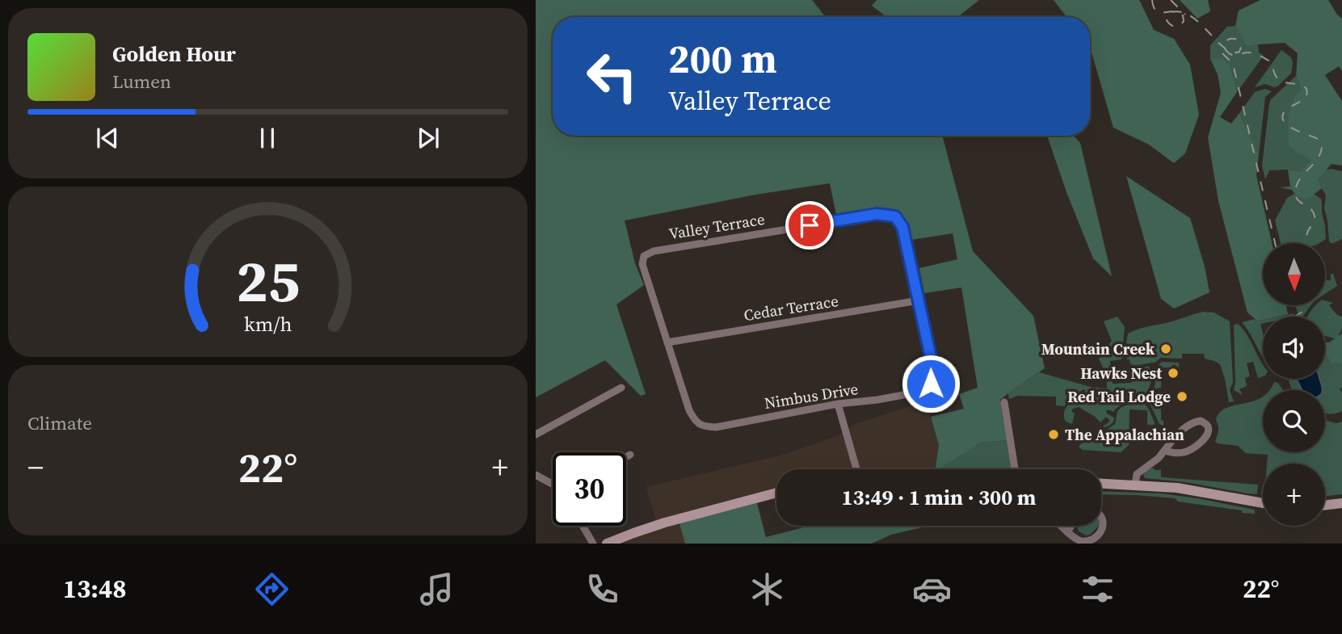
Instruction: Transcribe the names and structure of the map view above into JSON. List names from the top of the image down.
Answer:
{
  "streets": {
    "street": ["Valley Terrace", "Cedar Terrace", "Nimbus Drive"]
  },
  "crossings": [
    ["Valley Terrace", "Nimbus Drive"],
    ["Cedar Terrace", "Nimbus Drive"]
  ],
  "places": [
    "Mountain Creek",
    "Hawks Nest",
    "Red Tail Lodge",
    "The Appalachian"
  ],
  "north": "bottom",
  "page": {
    "turn": ["200 m", "Valley Terrace"],
    "song": ["Golden Hour", "Lumen"],
    "map_buttons": "+",
    "tile": "Climate",
    "heat": ["−", "22°", "+"],
    "limit": "30",
    "trip": "13:49 · 1 min · 300 m",
    "tabs": ["13:48", "22°"],
    "gauge": ["25", "km/h"]
  }
}
